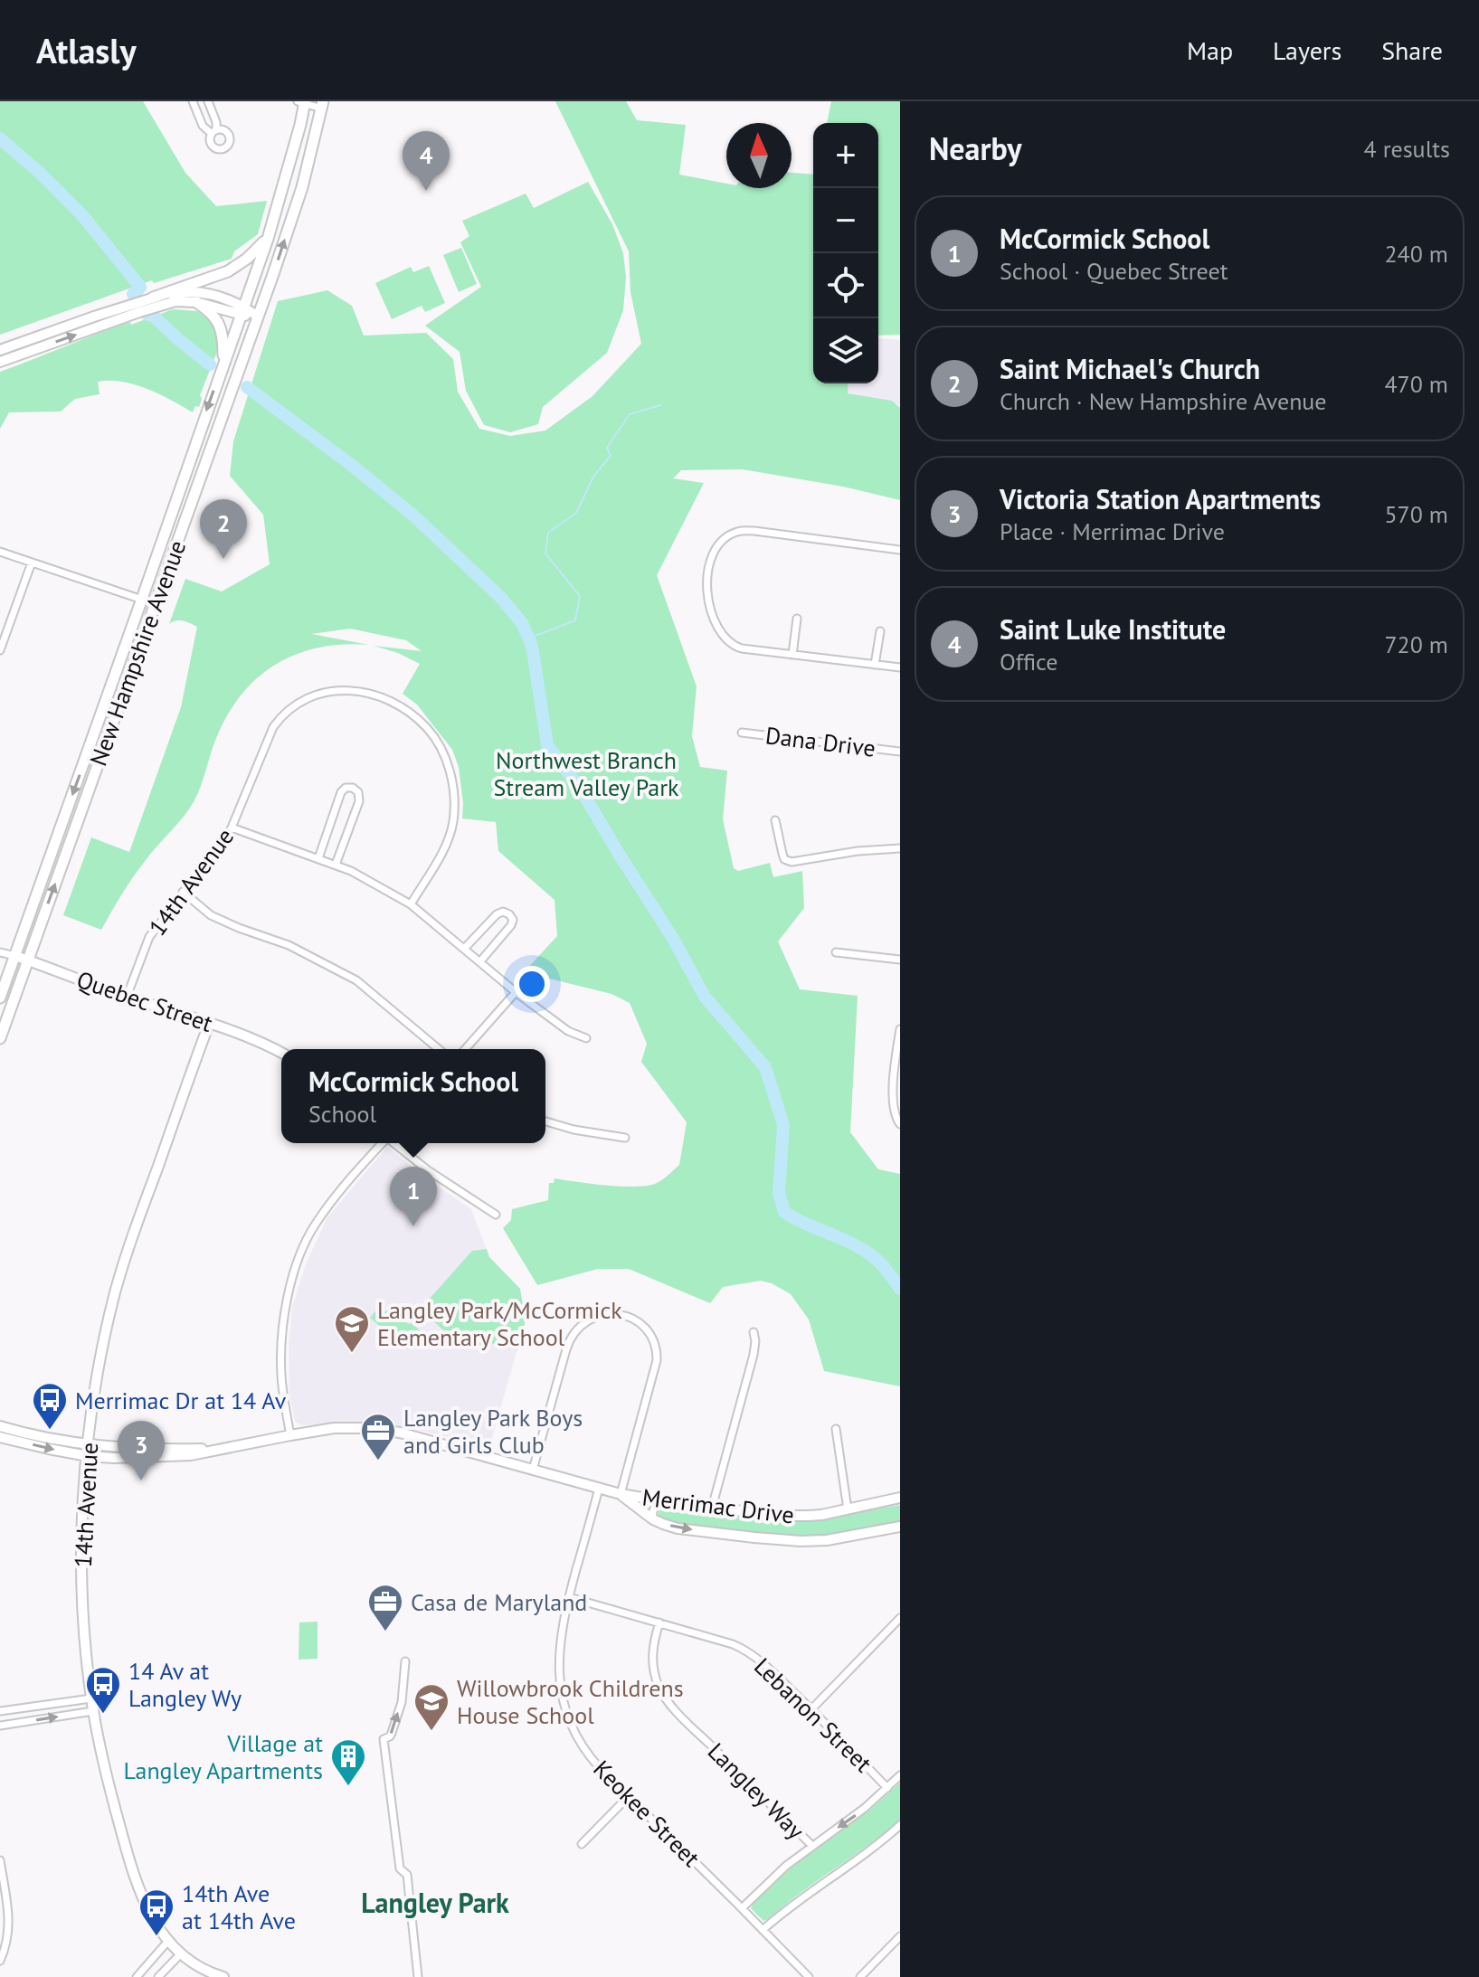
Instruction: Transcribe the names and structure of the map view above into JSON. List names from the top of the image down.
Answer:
{
  "streets": {
    "main road": ["New Hampshire Avenue"],
    "street": [
      "Dana Drive",
      "14th Avenue",
      "Quebec Street",
      "Merrimac Drive",
      "Lebanon Street",
      "Langley Way",
      "Keokee Street"
    ]
  },
  "crossings": [
    ["New Hampshire Avenue", "Quebec Street"],
    ["14th Avenue", "Quebec Street"],
    ["14th Avenue", "Merrimac Drive"],
    ["Merrimac Drive", "Keokee Street"],
    ["Lebanon Street", "Langley Way"],
    ["Lebanon Street", "Keokee Street"]
  ],
  "districts": ["Langley Park"],
  "parks": ["Northwest Branch Stream Valley Park"],
  "places": {
    "school or university": ["Langley Park/McCormick Elementary School", "Willowbrook Childrens House School"],
    "bus stop": ["Merrimac Dr at 14 Av", "14 Av at Langley Wy", "14th Ave at 14th Ave"],
    "office": ["Langley Park Boys and Girls Club", "Casa de Maryland"],
    "building": ["Village at Langley Apartments"]
  },
  "north": "top",
  "page": {
    "header": "Atlasly",
    "nav": ["Map", "Layers", "Share"],
    "heading": ["Nearby", "4 results"],
    "map_buttons": ["+", "−"],
    "pins": [
      "4",
      "2",
      "1",
      "3"
    ],
    "list": [
      {
        "mark": "1",
        "name": "McCormick School",
        "note": "School · Quebec Street",
        "value": "240 m"
      },
      {
        "mark": "2",
        "name": "Saint Michael's Church",
        "note": "Church · New Hampshire Avenue",
        "value": "470 m"
      },
      {
        "mark": "3",
        "name": "Victoria Station Apartments",
        "note": "Place · Merrimac Drive",
        "value": "570 m"
      },
      {
        "mark": "4",
        "name": "Saint Luke Institute",
        "note": "Office",
        "value": "720 m"
      }
    ],
    "popup": ["McCormick School", "School"]
  }
}
